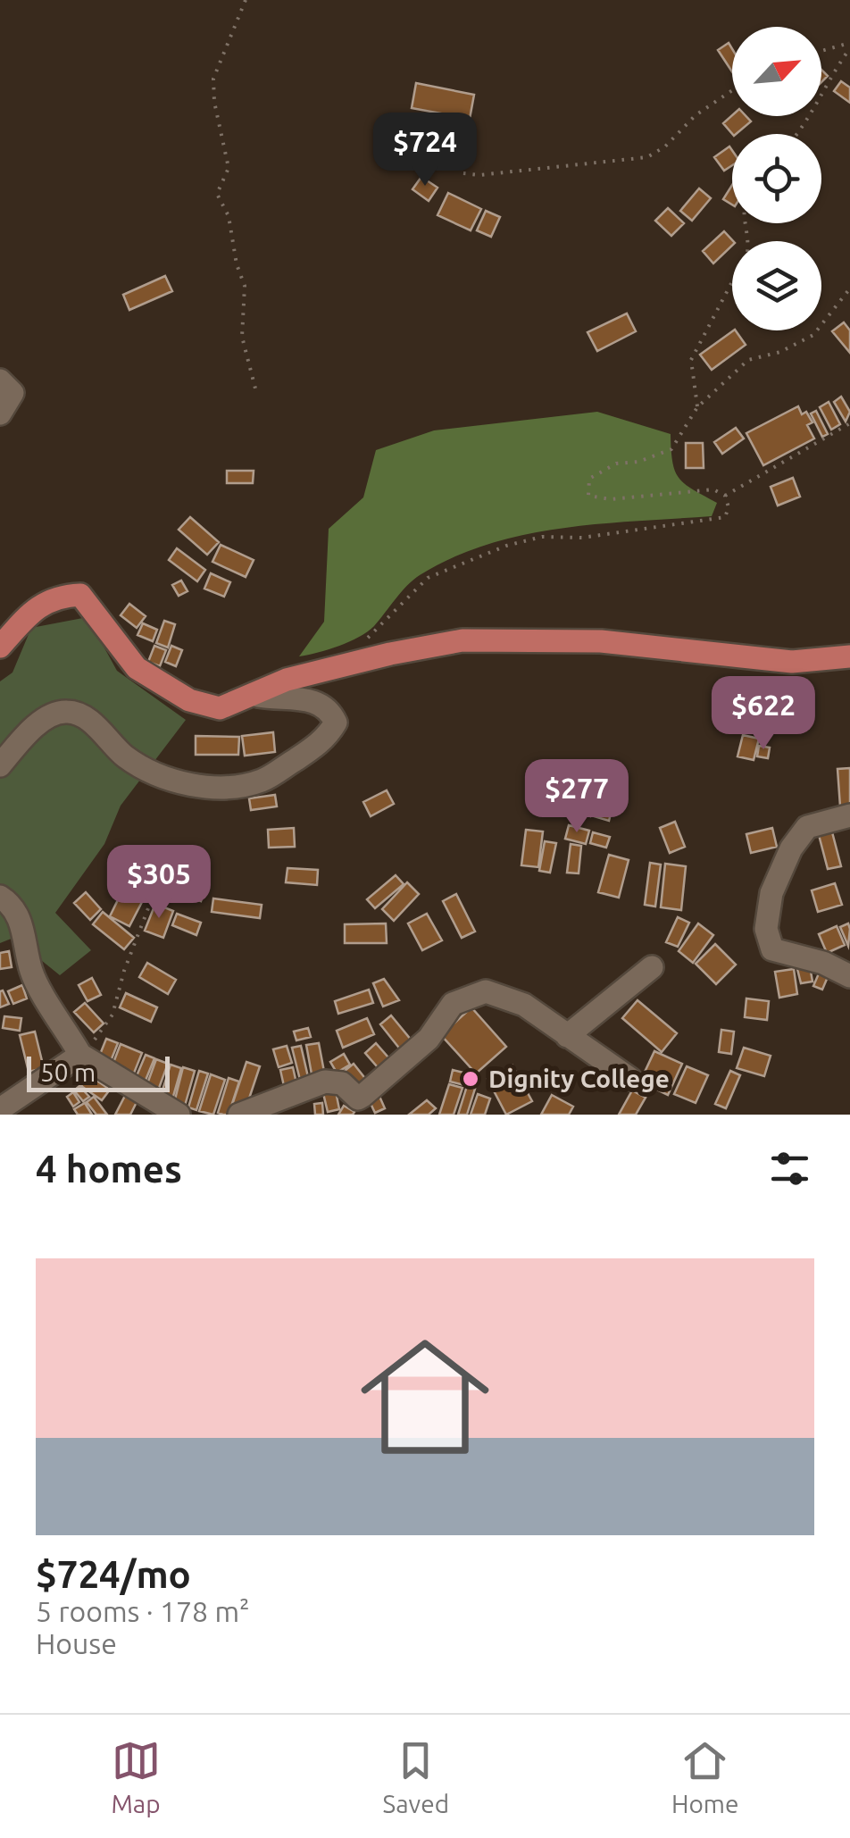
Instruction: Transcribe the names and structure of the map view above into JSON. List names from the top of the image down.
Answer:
{
  "places": ["Dignity College"],
  "scale_bar": "50 m",
  "north": "top right",
  "page": {
    "price": [
      "$724",
      "$622",
      "$277",
      "$305"
    ],
    "scale": "50 m",
    "heading": "4 homes",
    "list": [
      {
        "name": "$724/mo",
        "note": "5 rooms · 178 m² · House"
      }
    ],
    "tabs": ["Map", "Saved", "Home"]
  }
}
